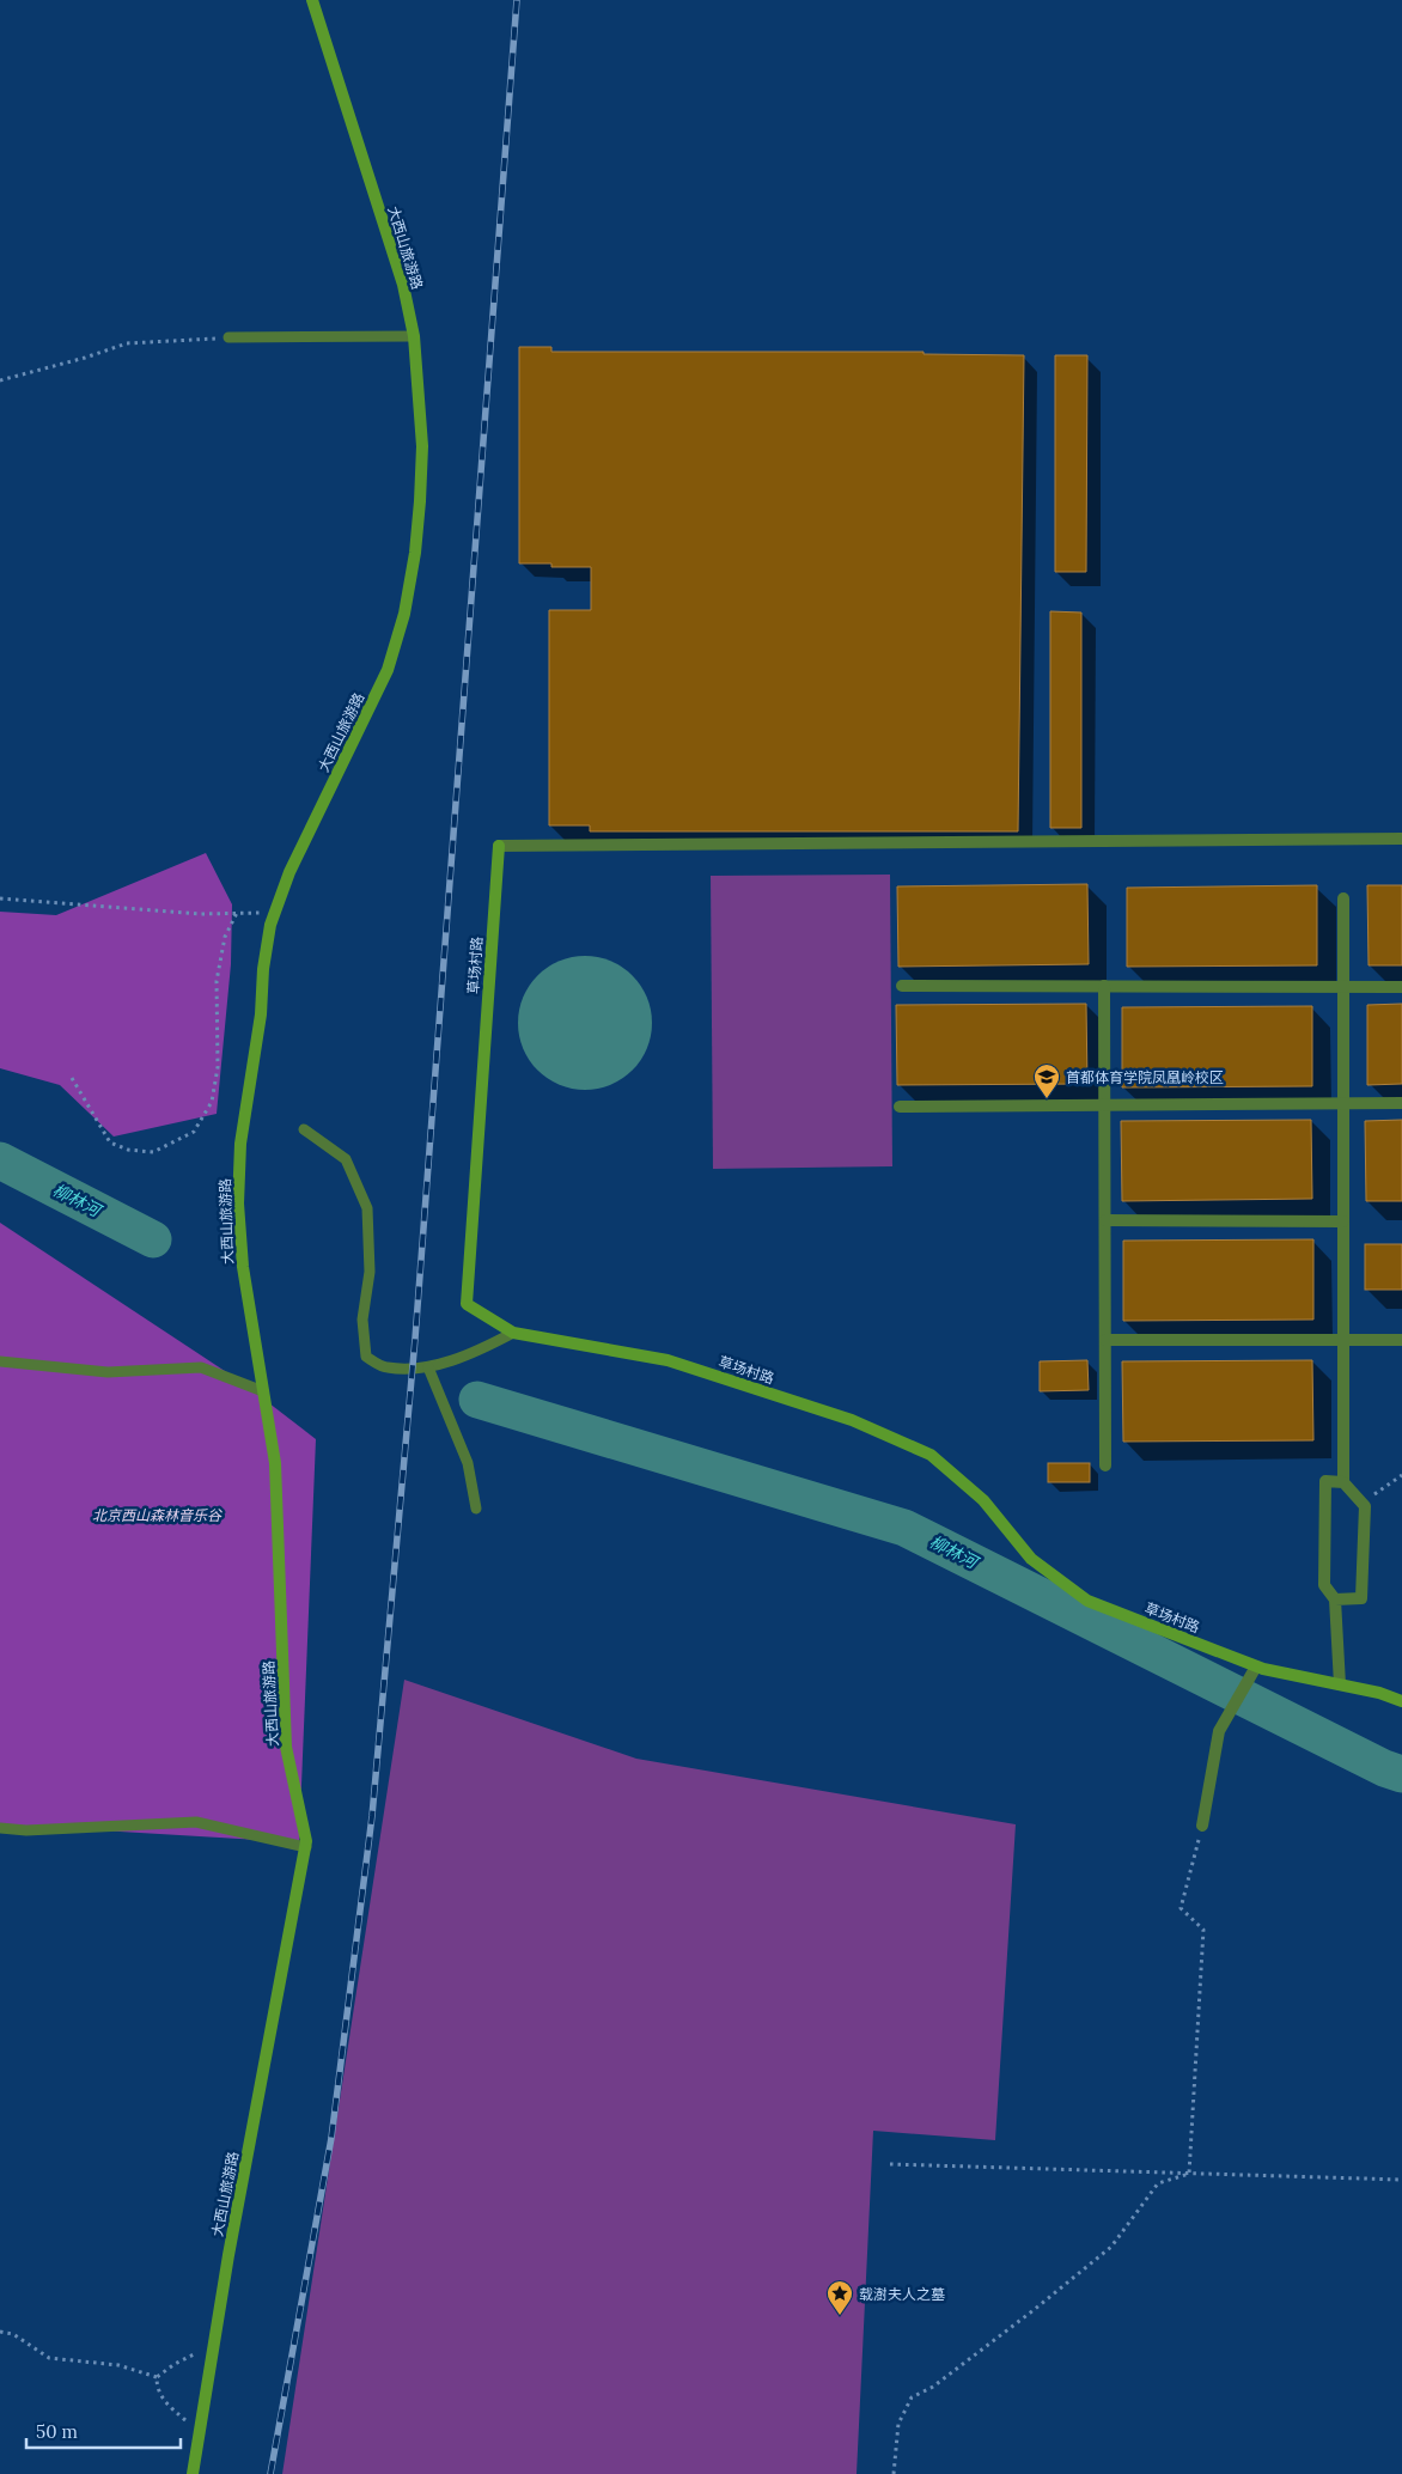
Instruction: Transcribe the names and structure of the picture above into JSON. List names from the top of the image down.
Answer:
{
  "streets": {
    "street": ["大西山旅游路", "草场村路"]
  },
  "water": ["柳林河"],
  "parks": ["北京西山森林音乐谷"],
  "places": {
    "school or university": ["首都体育学院凤凰岭校区"],
    "place": ["载澍夫人之墓"]
  },
  "scale_bar": "50 m"
}
